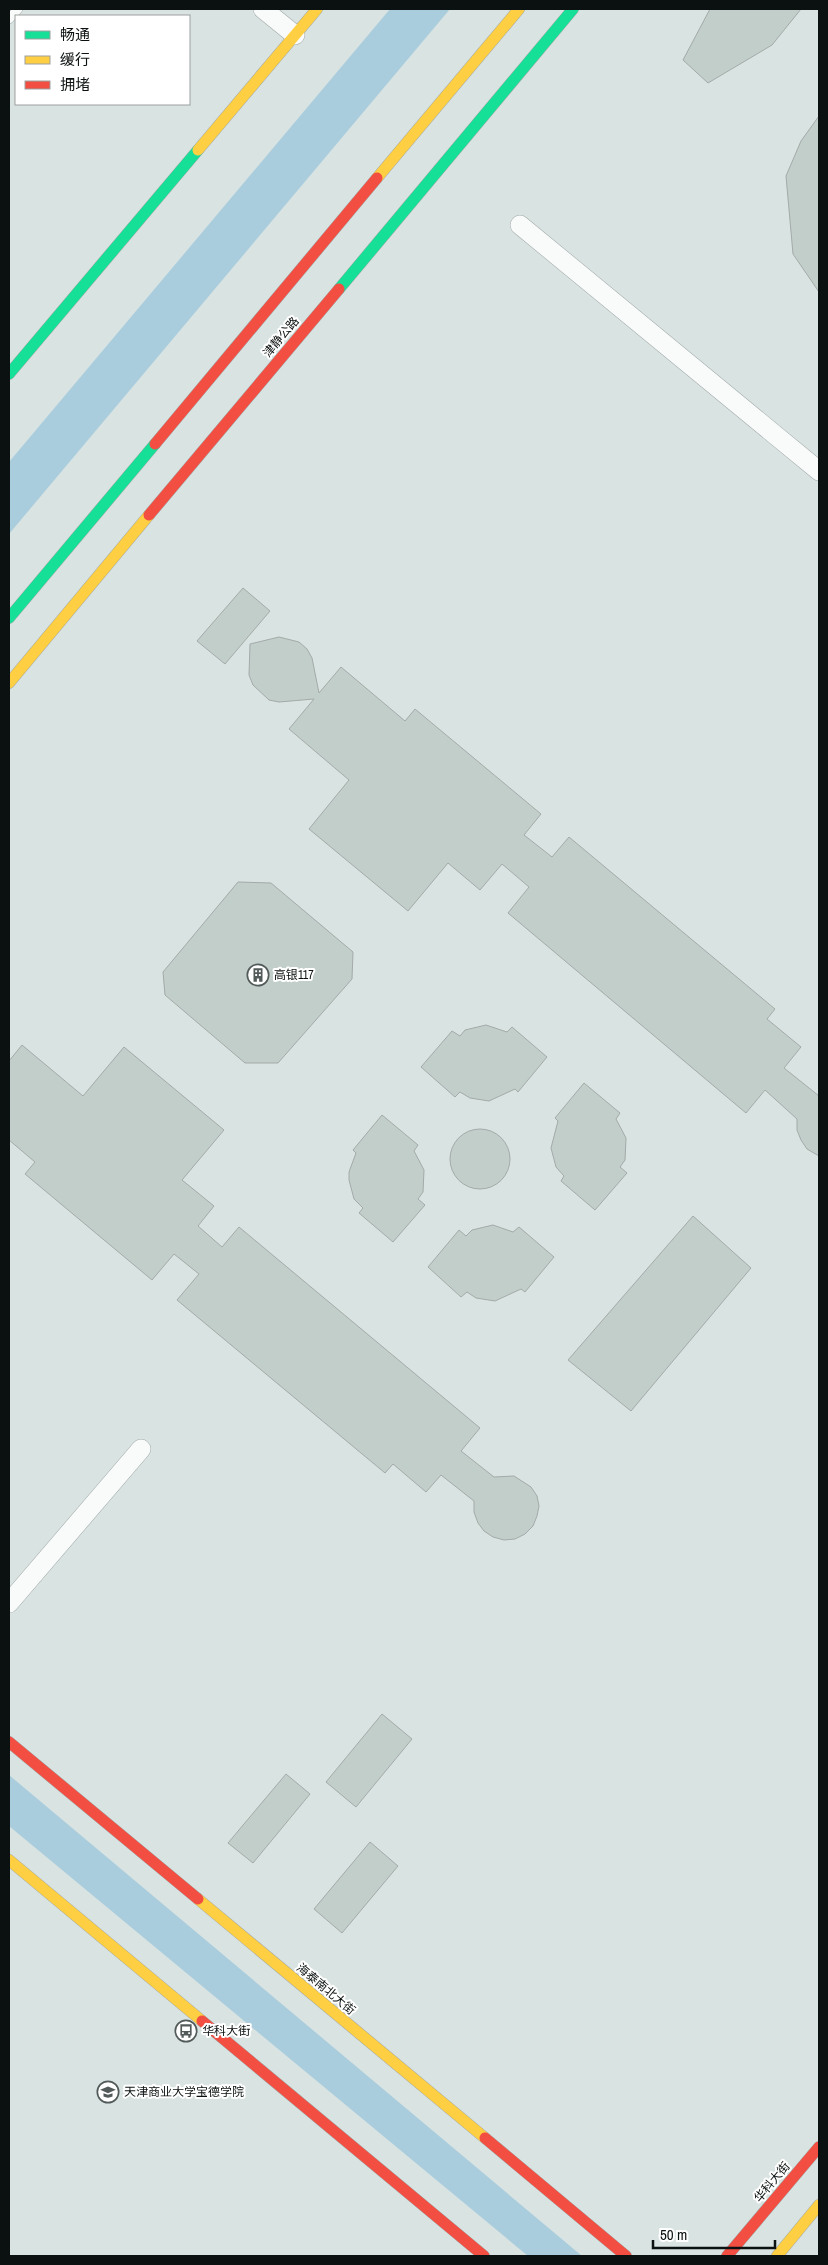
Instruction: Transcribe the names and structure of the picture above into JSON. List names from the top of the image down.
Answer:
{
  "streets": {
    "main road": ["津静公路", "海泰南北大街", "华科大街"]
  },
  "places": {
    "building": ["高银117"],
    "bus stop": ["华科大街"],
    "school or university": ["天津商业大学宝德学院"]
  },
  "legend": ["畅通", "缓行", "拥堵"],
  "scale_bar": "50 m"
}
